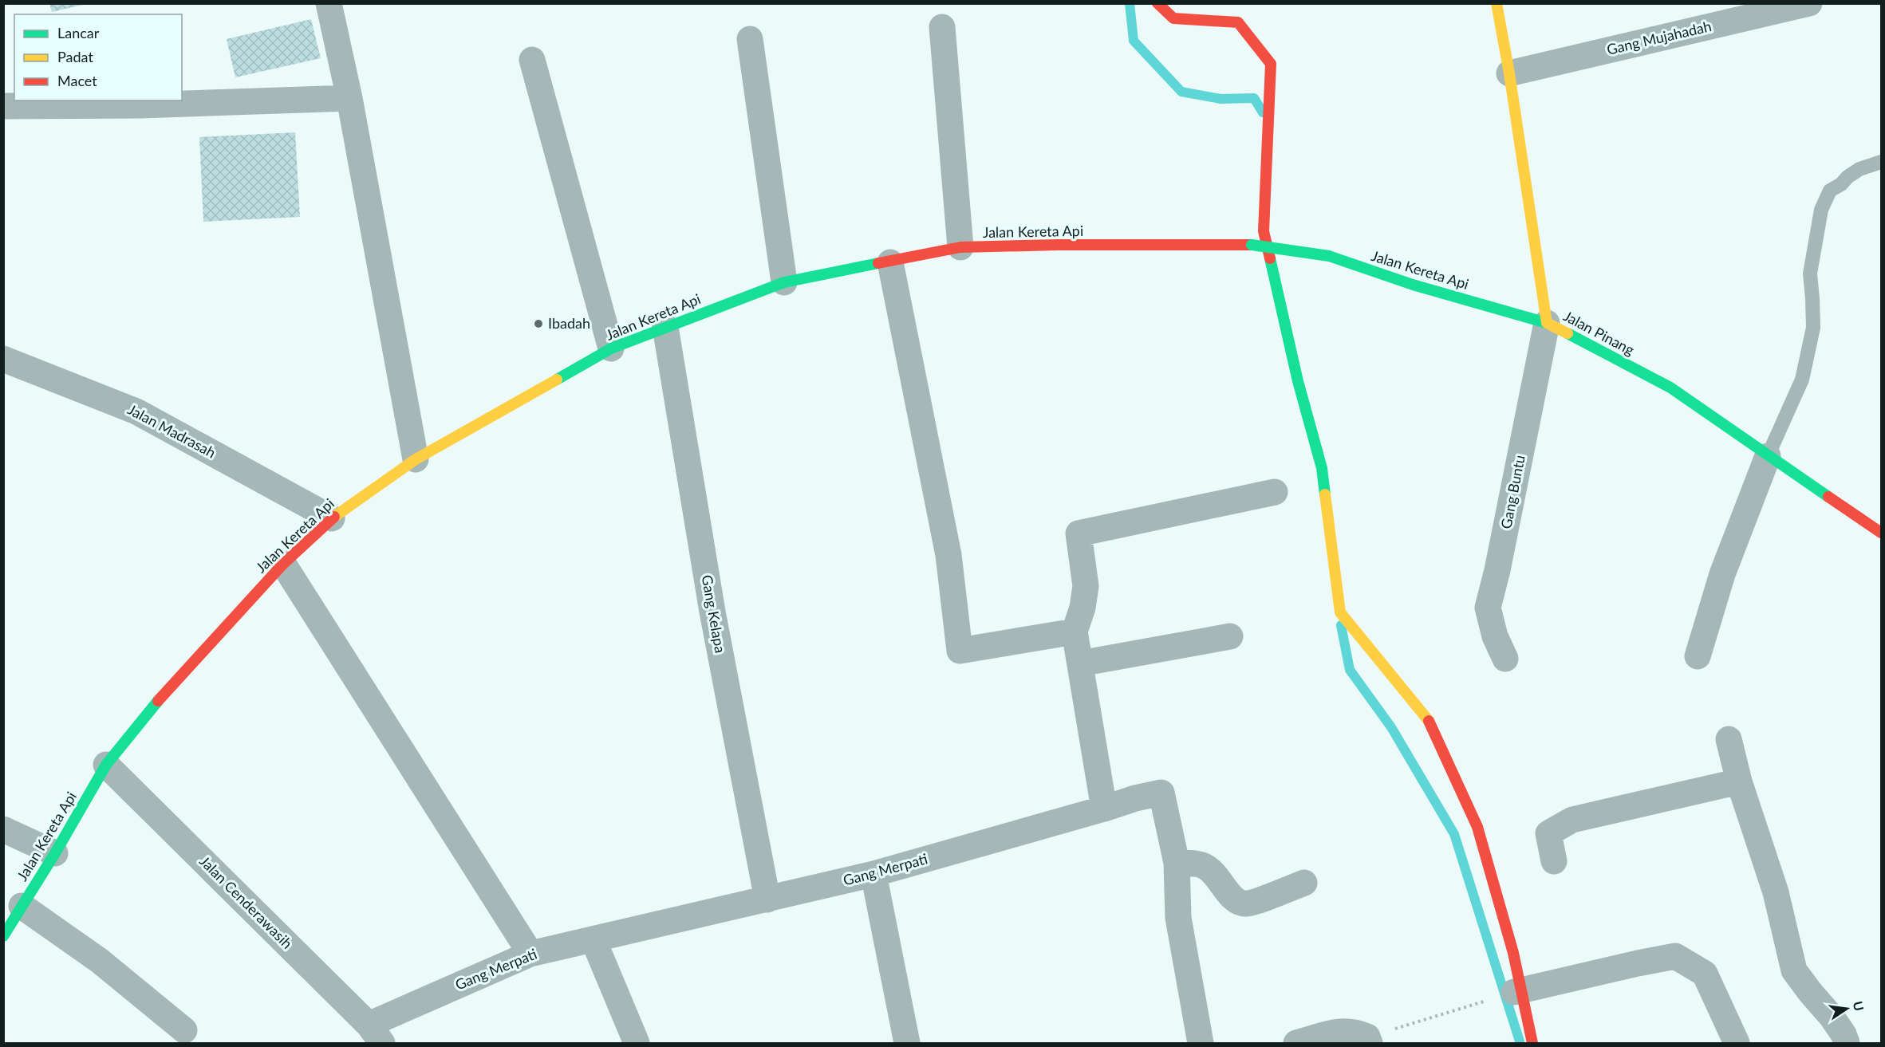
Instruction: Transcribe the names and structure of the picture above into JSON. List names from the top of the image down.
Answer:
{
  "streets": {
    "street": [
      "Gang Mujahadah",
      "Jalan Kereta Api",
      "Jalan Pinang",
      "Jalan Madrasah",
      "Gang Buntu",
      "Gang Kelapa",
      "Gang Merpati",
      "Jalan Cenderawasih"
    ]
  },
  "crossings": [
    ["Gang Mujahadah", "Jalan Pinang"],
    ["Jalan Kereta Api", "Jalan Pinang"],
    ["Jalan Kereta Api", "Jalan Madrasah"],
    ["Jalan Kereta Api", "Gang Buntu"],
    ["Jalan Kereta Api", "Gang Kelapa"],
    ["Jalan Kereta Api", "Jalan Cenderawasih"],
    ["Jalan Pinang", "Gang Buntu"],
    ["Gang Kelapa", "Gang Merpati"],
    ["Gang Merpati", "Jalan Cenderawasih"]
  ],
  "places": ["Ibadah"],
  "legend": ["Lancar", "Padat", "Macet"],
  "north": "right"
}
